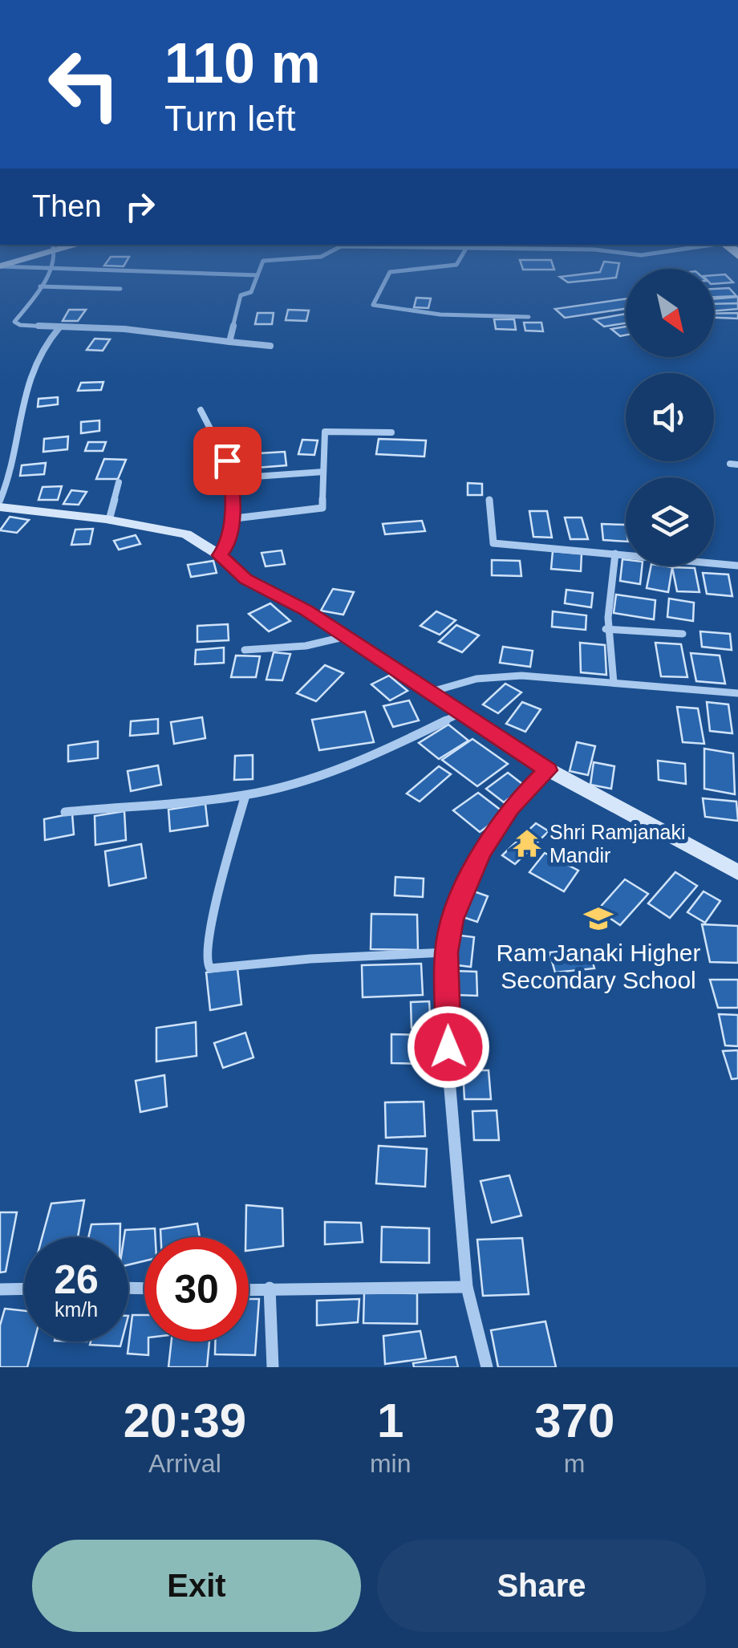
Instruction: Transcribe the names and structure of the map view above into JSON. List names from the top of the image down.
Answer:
{
  "places": {
    "temple": ["Shri Ramjanaki Mandir"],
    "school or university": ["Ram Janaki Higher Secondary School"]
  },
  "north": "bottom right",
  "page": {
    "turn": ["110 m", "Turn left"],
    "then": "Then",
    "speed": "26 km/h",
    "limit": "30",
    "eta": [
      "20:39",
      "Arrival",
      "1",
      "min",
      "370",
      "m"
    ],
    "buttons": ["Exit", "Share"]
  }
}
